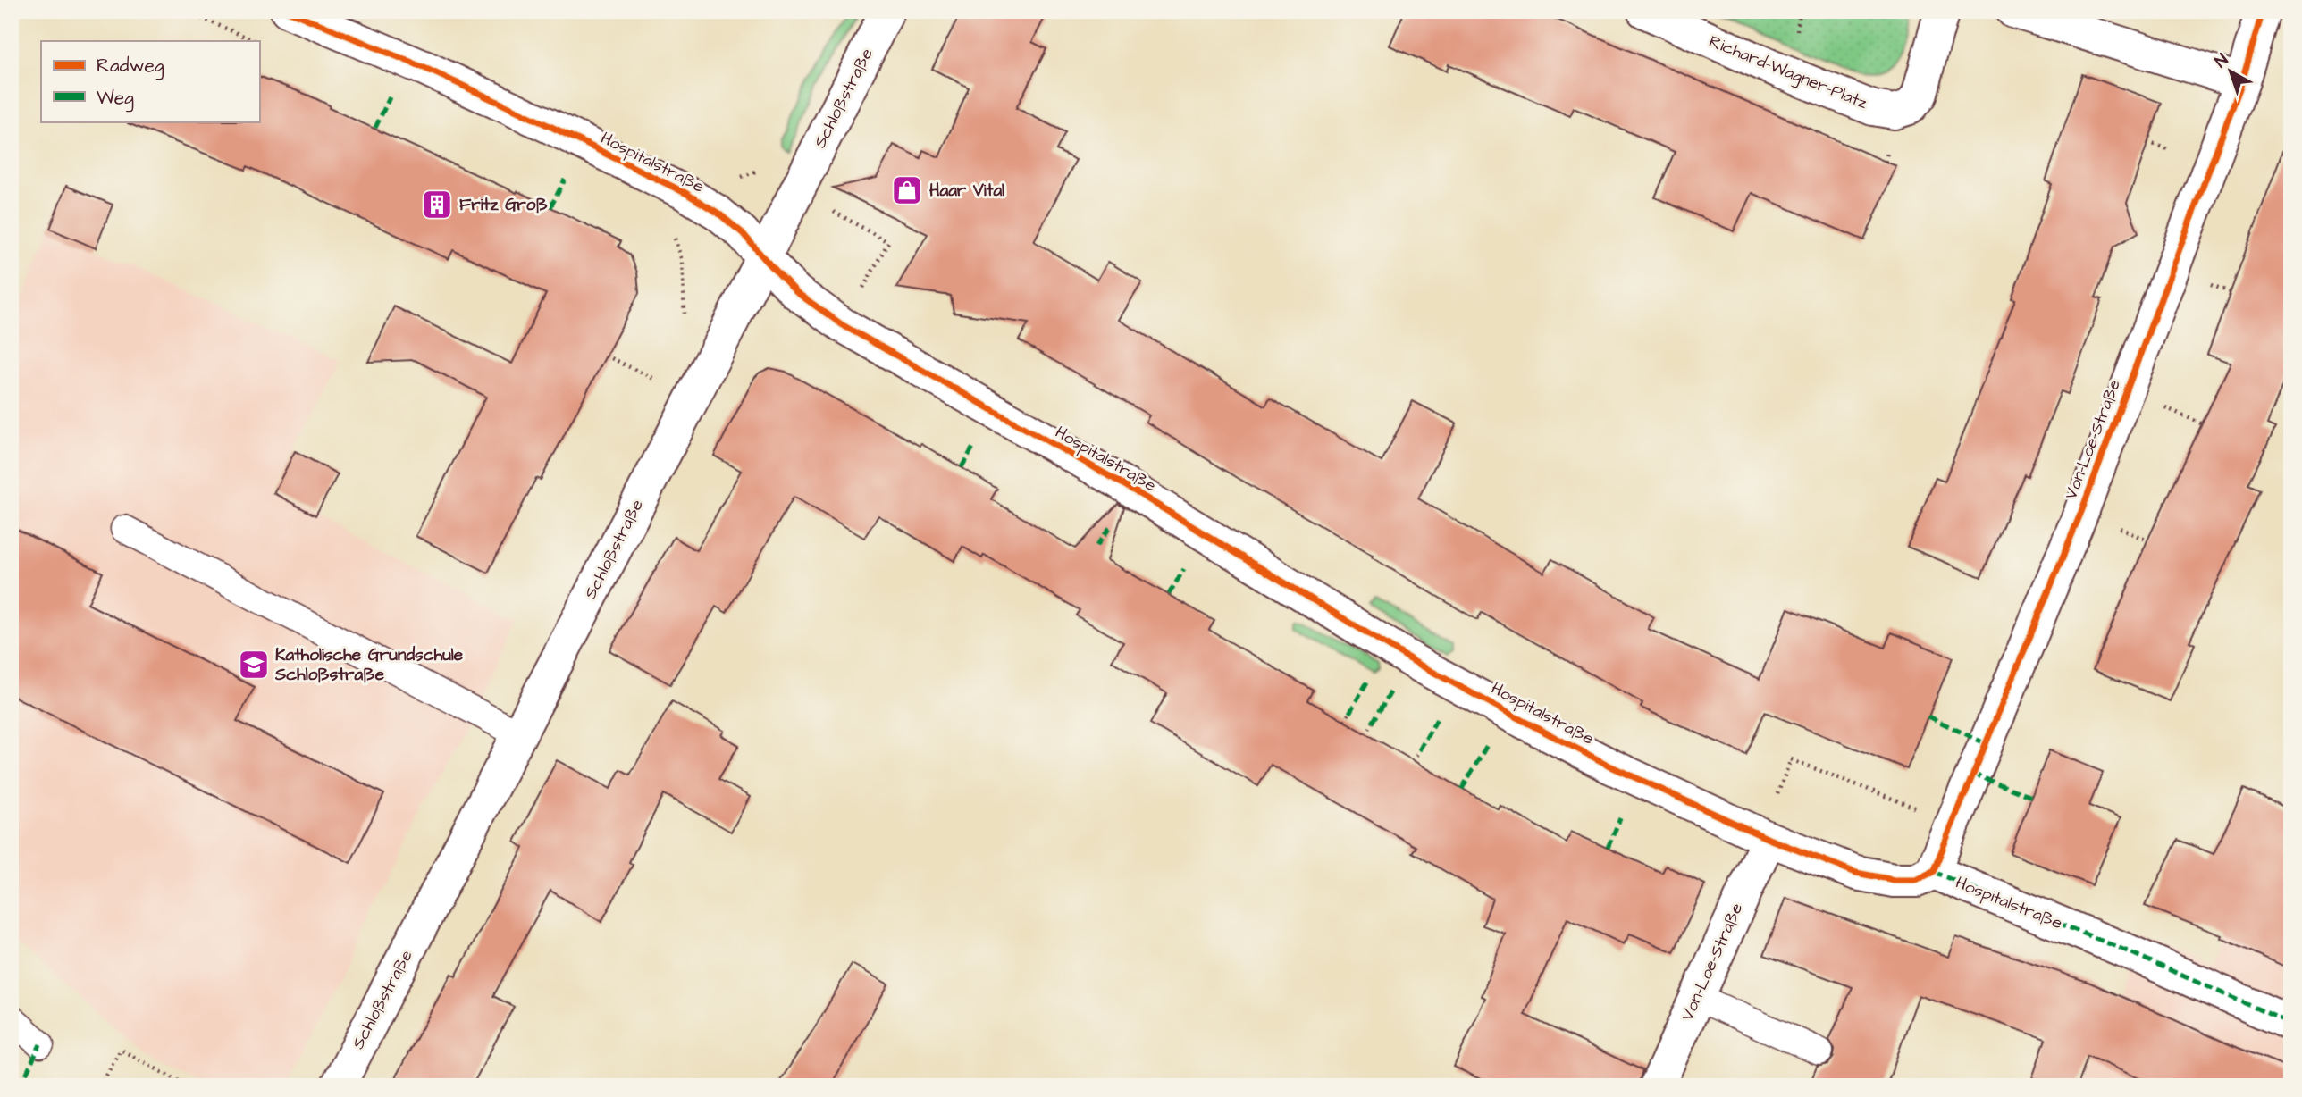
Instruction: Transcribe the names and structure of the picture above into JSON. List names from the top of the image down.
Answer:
{
  "streets": {
    "street": [
      "Richard-Wagner-Platz",
      "Schloßstraße",
      "Hospitalstraße",
      "Von-Loe-Straße"
    ]
  },
  "crossings": [
    ["Schloßstraße", "Hospitalstraße"],
    ["Hospitalstraße", "Von-Loe-Straße"]
  ],
  "places": {
    "shop": ["Haar Vital"],
    "building": ["Fritz Groß"],
    "school or university": ["Katholische Grundschule Schloßstraße"]
  },
  "legend": ["Radweg", "Weg"],
  "north": "top left"
}
